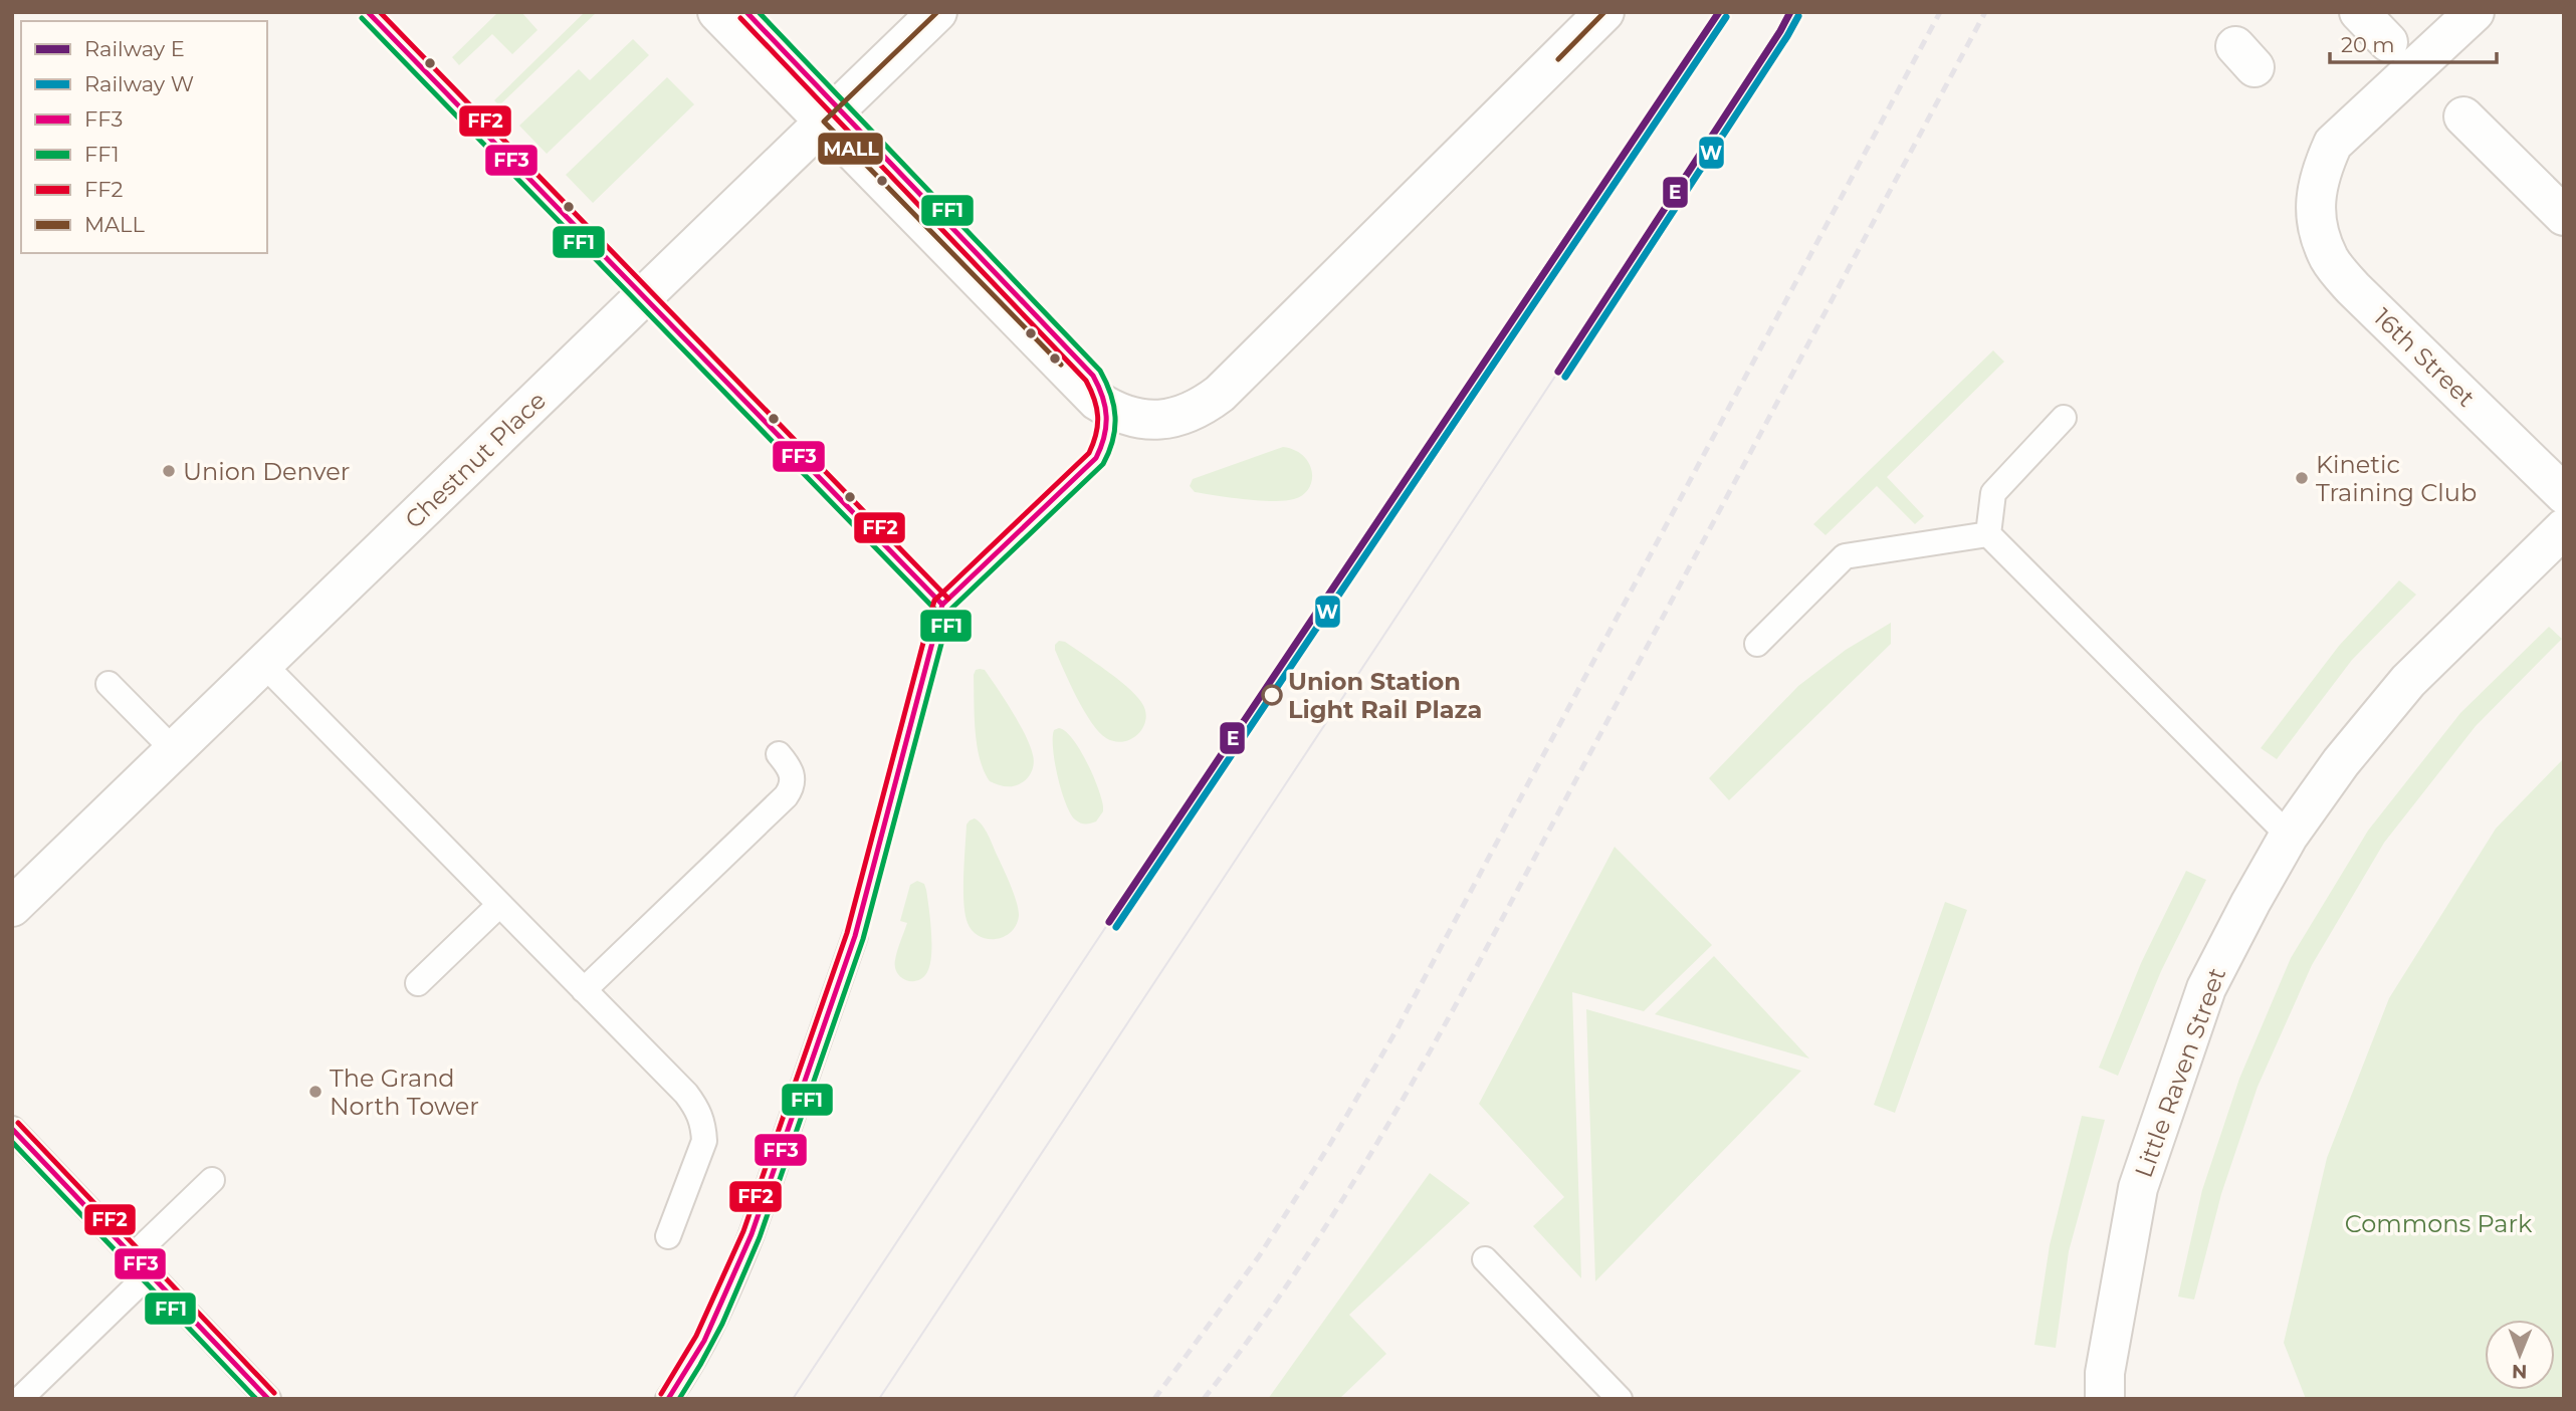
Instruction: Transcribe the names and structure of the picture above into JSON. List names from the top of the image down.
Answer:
{
  "streets": {
    "street": ["16th Street", "Chestnut Place", "Little Raven Street"]
  },
  "parks": ["Commons Park"],
  "places": [
    "Union Denver",
    "Kinetic Training Club",
    "Union Station Light Rail Plaza",
    "The Grand North Tower"
  ],
  "lines": [
    "rail line E",
    "transit line FF3",
    "transit line FF1",
    "transit line FF2",
    "transit line MALL",
    "rail line W"
  ],
  "legend": [
    "Railway E",
    "Railway W",
    "FF3",
    "FF1",
    "FF2",
    "MALL"
  ],
  "scale_bar": "20 m",
  "north": "bottom"
}
